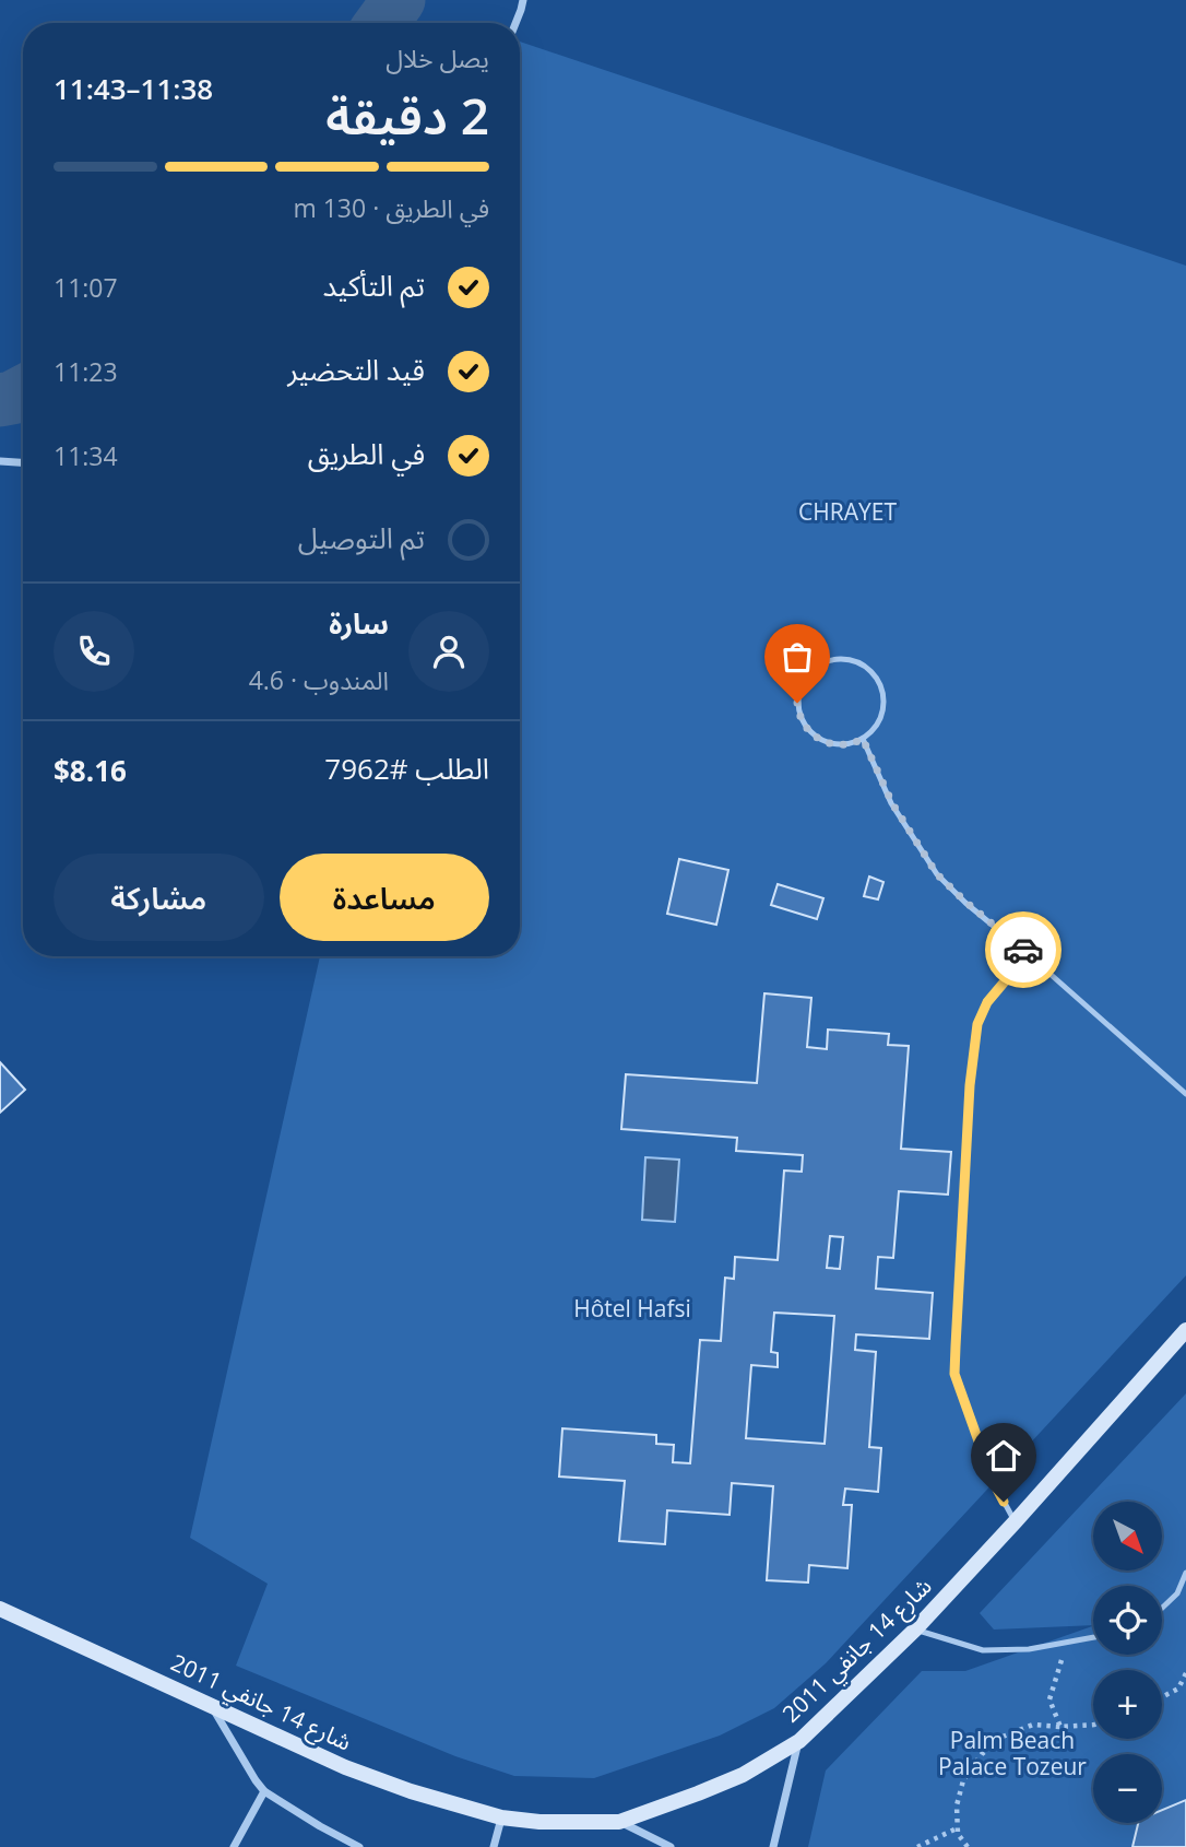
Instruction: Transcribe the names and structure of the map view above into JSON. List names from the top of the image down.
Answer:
{
  "streets": {
    "main road": ["شارع 14 جانفي 2011"]
  },
  "parks": ["CHRAYET", "Hôtel Hafsi", "Palm Beach Palace Tozeur"],
  "north": "bottom right",
  "page": {
    "heading": ["2 دقيقة", "يصل خلال", "11:38–11:43"],
    "panel": [
      "سارة",
      "المندوب · 4.6",
      "الطلب #7962",
      "$8.16"
    ],
    "bar": "في الطريق · 130 m",
    "list": [
      ["تم التأكيد", "11:07"],
      ["قيد التحضير", "11:23"],
      ["في الطريق", "11:34"],
      "تم التوصيل"
    ],
    "buttons": ["مساعدة", "مشاركة"],
    "map_buttons": ["+", "−"]
  }
}
